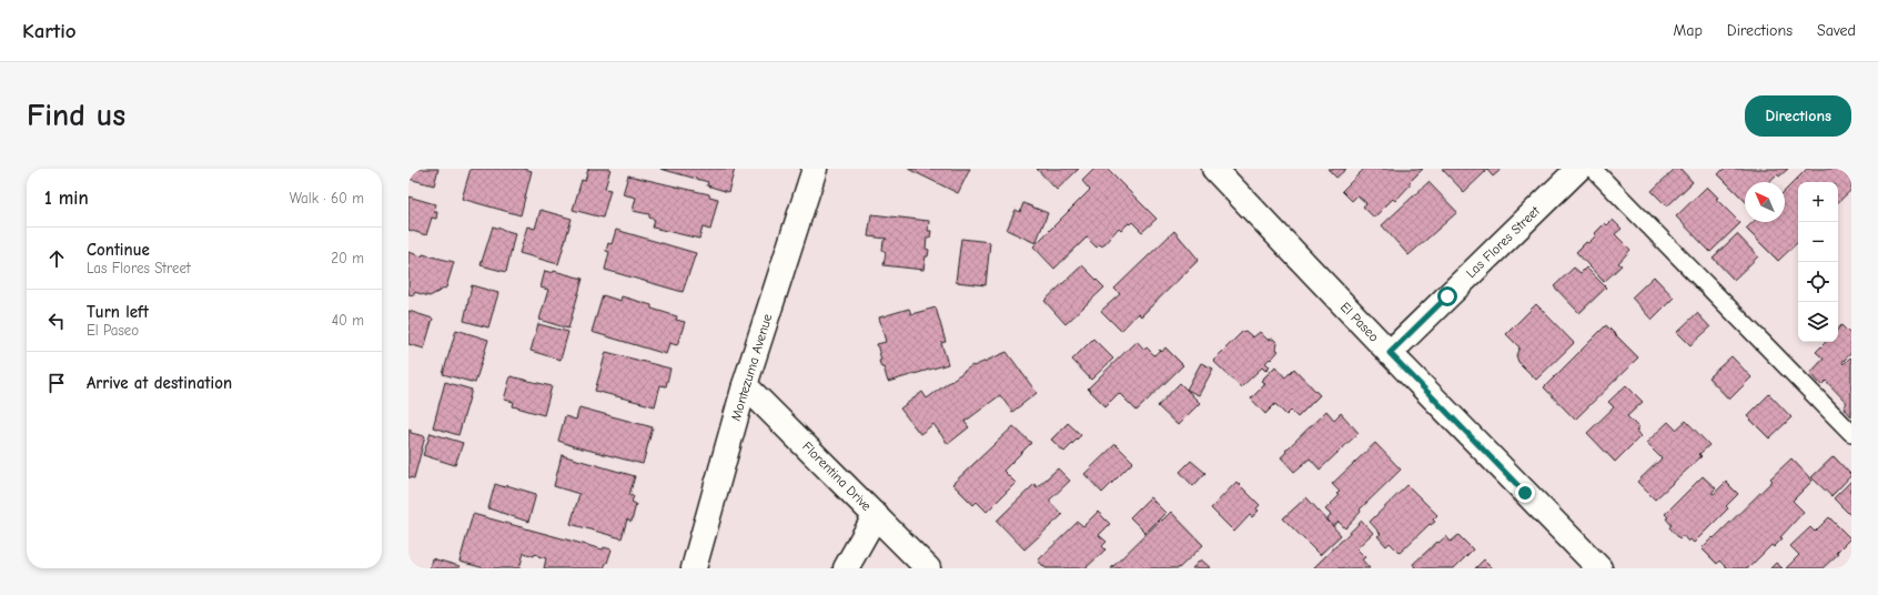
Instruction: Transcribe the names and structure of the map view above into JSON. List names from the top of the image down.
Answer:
{
  "streets": {
    "street": [
      "Las Flores Street",
      "El Paseo",
      "Montezuma Avenue",
      "Florentina Drive"
    ]
  },
  "crossings": [
    ["Las Flores Street", "El Paseo"],
    ["Montezuma Avenue", "Florentina Drive"]
  ],
  "north": "top left",
  "page": {
    "header": "Kartio",
    "nav": ["Map", "Directions", "Saved"],
    "buttons": "Directions",
    "title": "Find us",
    "heading": ["1 min", "Walk · 60 m"],
    "map_buttons": ["+", "−"],
    "list": [
      ["Continue", "Las Flores Street", "20 m"],
      ["Turn left", "El Paseo", "40 m"],
      "Arrive at destination"
    ]
  }
}
